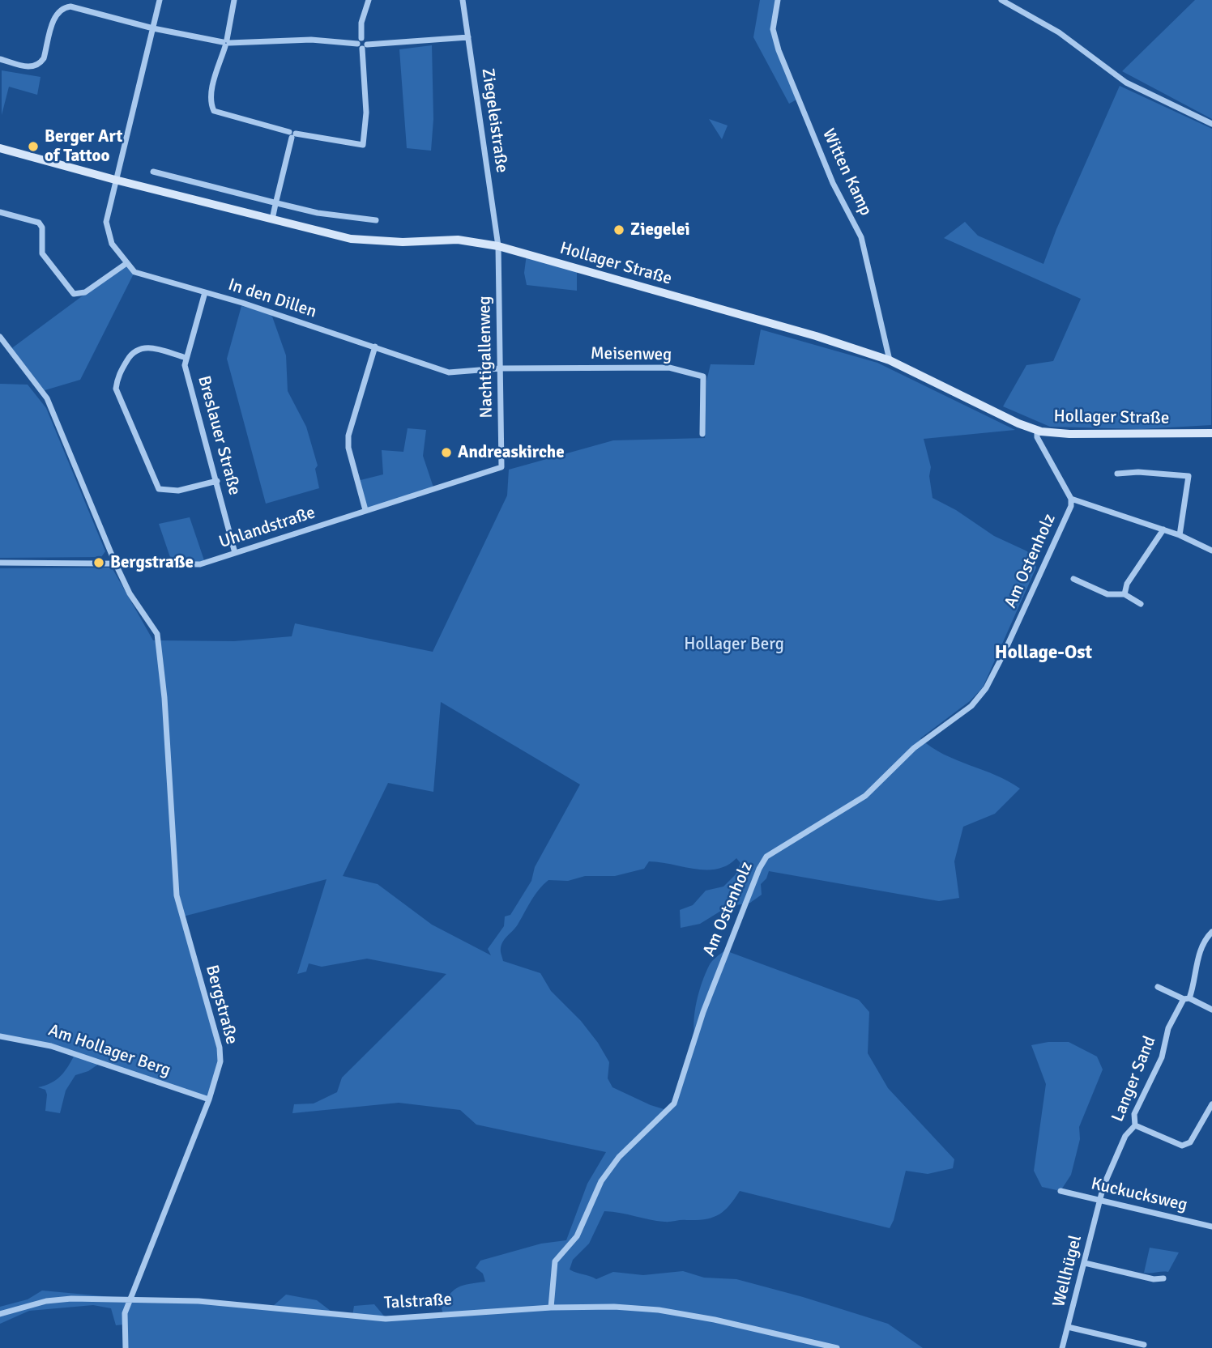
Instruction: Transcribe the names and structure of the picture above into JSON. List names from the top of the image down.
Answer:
{
  "streets": {
    "main road": ["Hollager Straße"],
    "street": [
      "Ziegeleistraße",
      "Witten Kamp",
      "In den Dillen",
      "Meisenweg",
      "Nachtigallenweg",
      "Breslauer Straße",
      "Uhlandstraße",
      "Am Ostenholz",
      "Bergstraße",
      "Am Hollager Berg",
      "Langer Sand",
      "Kuckucksweg",
      "Wellhügel",
      "Talstraße"
    ]
  },
  "crossings": [
    ["Ziegeleistraße", "Hollager Straße"],
    ["Ziegeleistraße", "Nachtigallenweg"],
    ["Witten Kamp", "Hollager Straße"],
    ["Hollager Straße", "In den Dillen"],
    ["Hollager Straße", "Nachtigallenweg"],
    ["In den Dillen", "Meisenweg"],
    ["In den Dillen", "Nachtigallenweg"],
    ["In den Dillen", "Breslauer Straße"],
    ["Meisenweg", "Nachtigallenweg"],
    ["Nachtigallenweg", "Uhlandstraße"],
    ["Breslauer Straße", "Uhlandstraße"],
    ["Uhlandstraße", "Bergstraße"],
    ["Am Ostenholz", "Talstraße"],
    ["Bergstraße", "Am Hollager Berg"],
    ["Bergstraße", "Talstraße"],
    ["Langer Sand", "Kuckucksweg"],
    ["Langer Sand", "Wellhügel"],
    ["Kuckucksweg", "Wellhügel"]
  ],
  "districts": ["Hollage-Ost"],
  "parks": ["Hollager Berg"],
  "places": [
    "Berger Art of Tattoo",
    "Ziegelei",
    "Andreaskirche",
    "Bergstraße"
  ]
}
